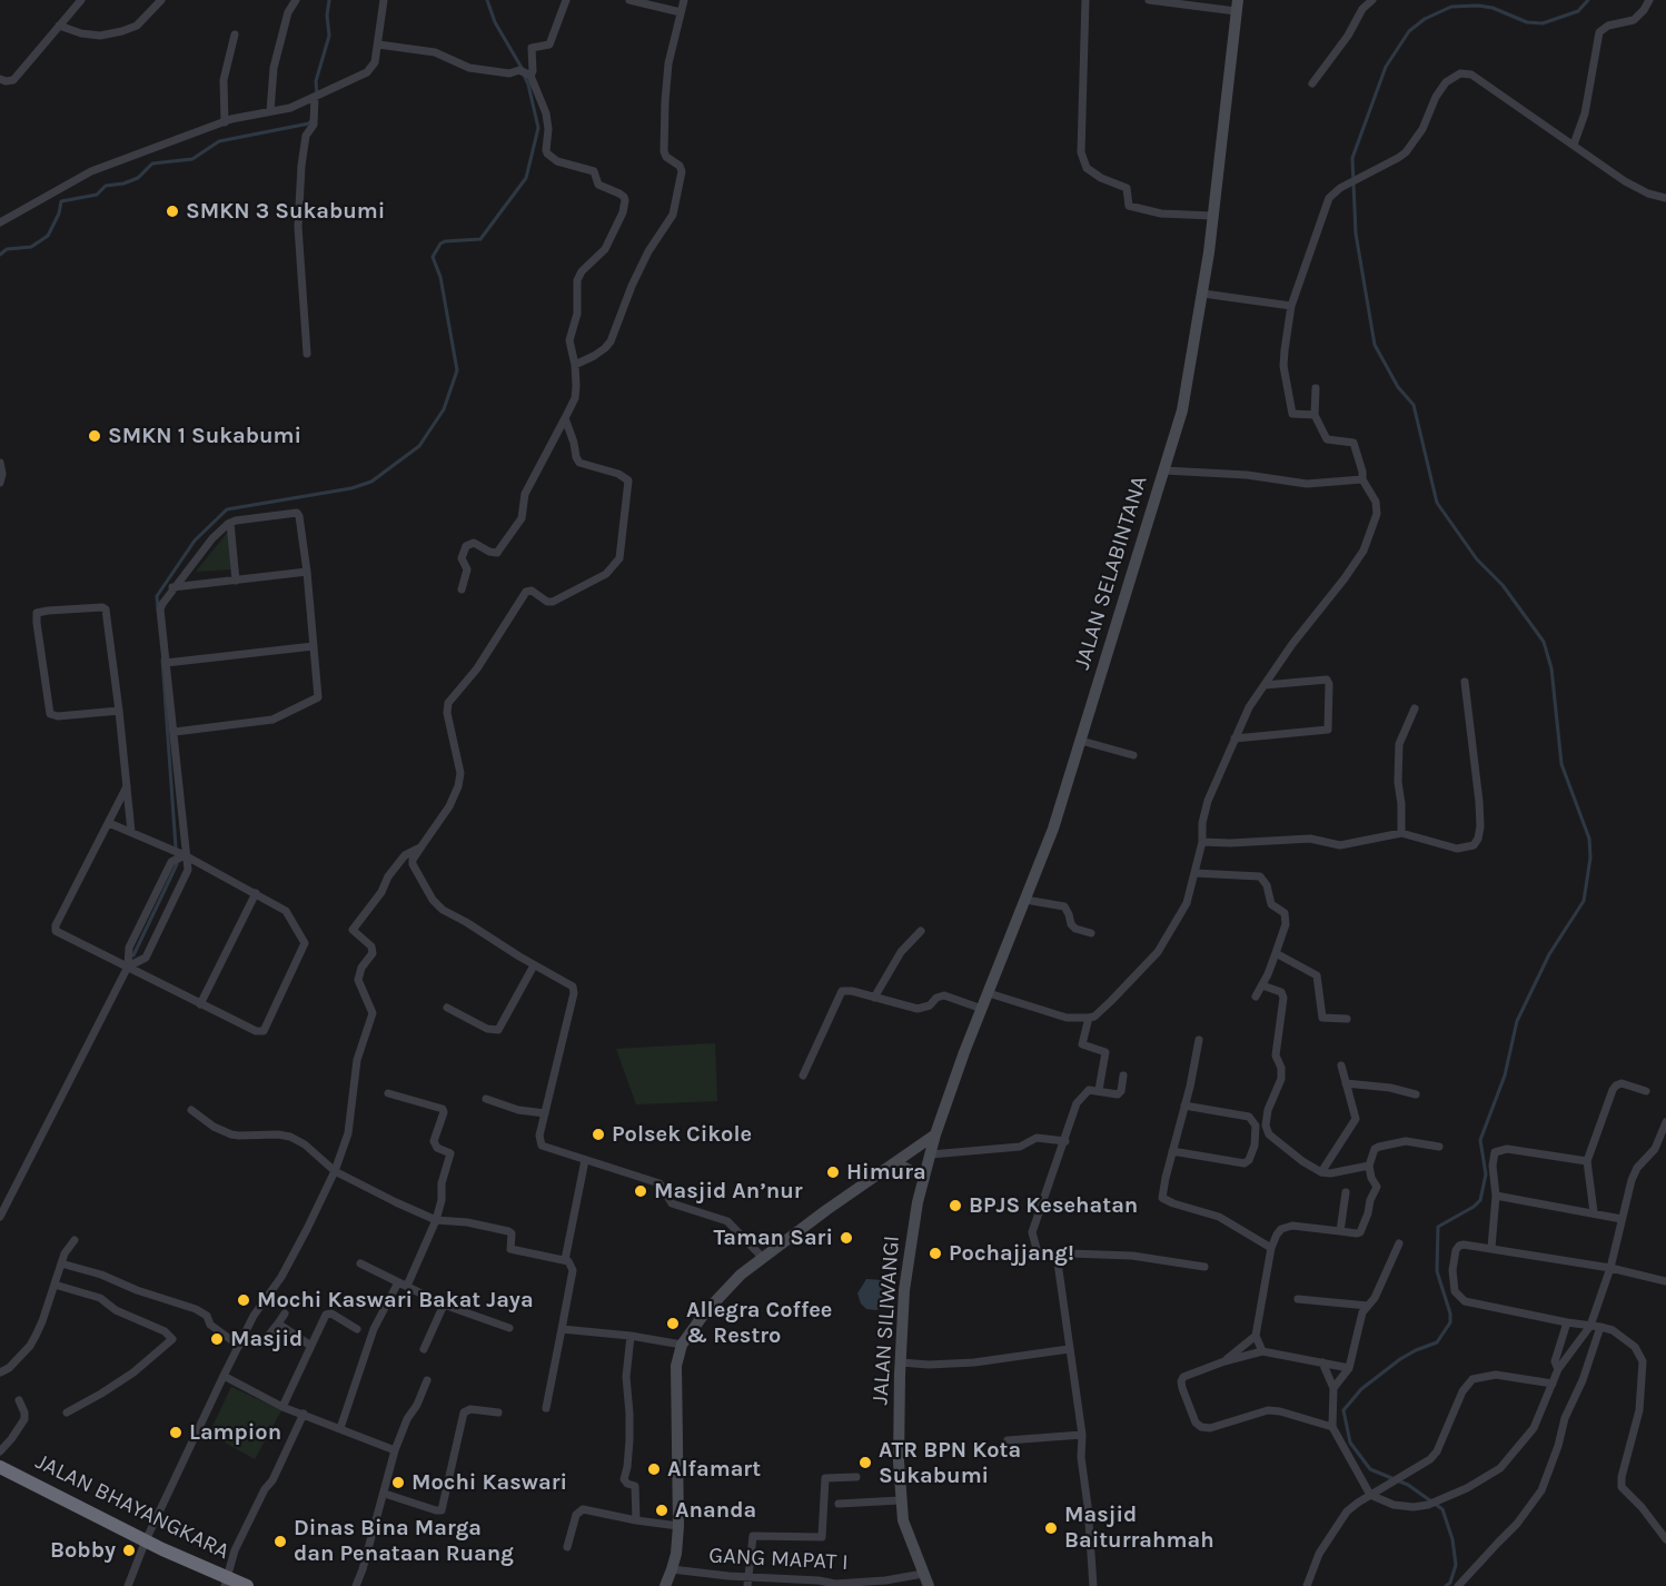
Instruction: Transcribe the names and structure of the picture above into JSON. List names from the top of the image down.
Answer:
{
  "streets": {
    "highway": ["JALAN BHAYANGKARA"],
    "street": ["JALAN SELABINTANA", "JALAN SILIWANGI", "GANG MAPAT I"]
  },
  "crossings": [
    ["JALAN SELABINTANA", "JALAN SILIWANGI"],
    ["JALAN SILIWANGI", "GANG MAPAT I"]
  ],
  "places": [
    "SMKN 3 Sukabumi",
    "SMKN 1 Sukabumi",
    "Polsek Cikole",
    "Himura",
    "Masjid An’nur",
    "BPJS Kesehatan",
    "Taman Sari",
    "Pochajjang!",
    "Mochi Kaswari Bakat Jaya",
    "Allegra Coffee & Restro",
    "Masjid",
    "Lampion",
    "ATR BPN Kota Sukabumi",
    "Alfamart",
    "Mochi Kaswari",
    "Ananda",
    "Masjid Baiturrahmah",
    "Dinas Bina Marga dan Penataan Ruang",
    "Bobby"
  ]
}
